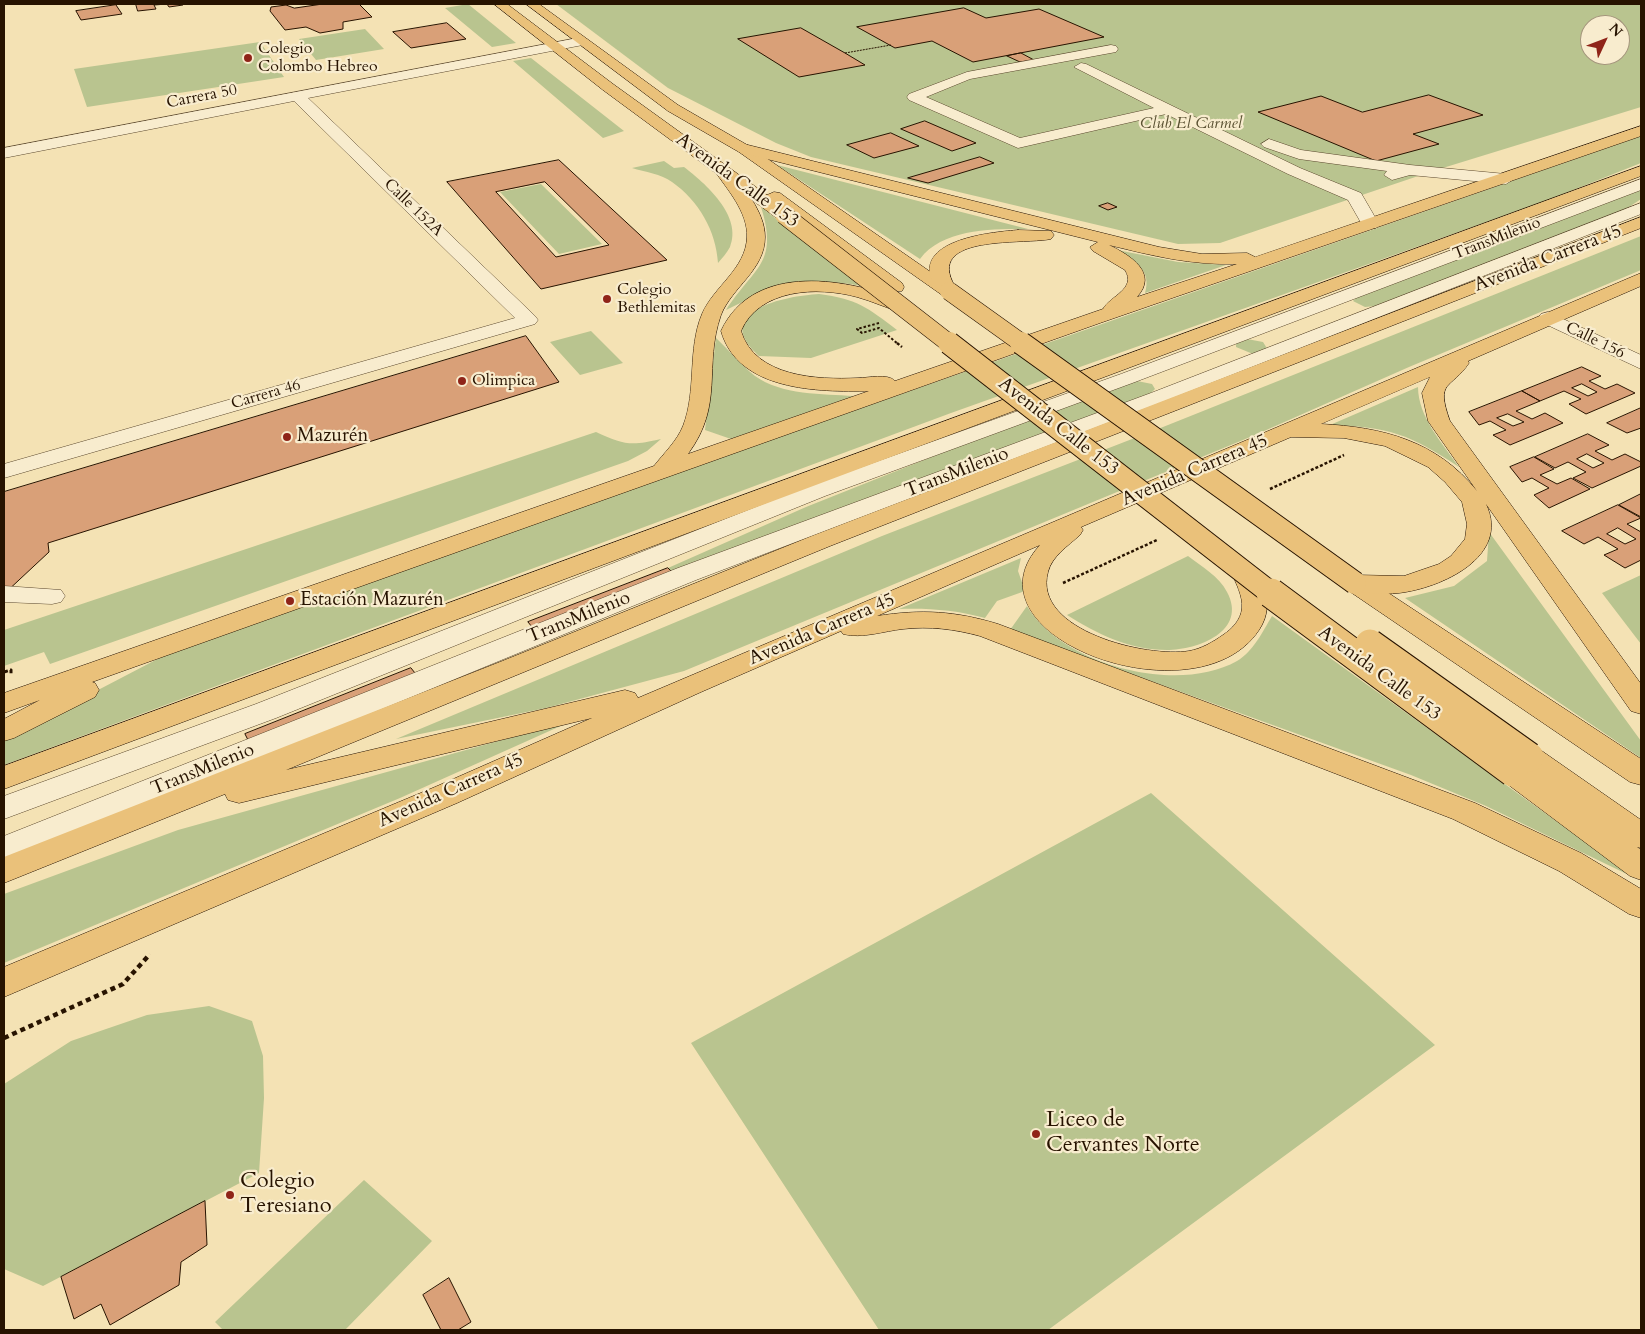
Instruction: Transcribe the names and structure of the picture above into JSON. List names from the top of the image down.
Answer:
{
  "streets": {
    "main road": ["Avenida Calle 153", "Avenida Carrera 45"],
    "street": [
      "Carrera 50",
      "Calle 152A",
      "TransMilenio",
      "Calle 156",
      "Carrera 46"
    ]
  },
  "crossings": [
    ["Carrera 50", "Avenida Calle 153"],
    ["Carrera 50", "Calle 152A"],
    ["Calle 152A", "Carrera 46"],
    ["Avenida Carrera 45", "Calle 156"]
  ],
  "parks": ["Club El Carmel"],
  "places": [
    "Colegio Colombo Hebreo",
    "Colegio Bethlemitas",
    "Olimpica",
    "Mazurén",
    "Estación Mazurén",
    "Liceo de Cervantes Norte",
    "Colegio Teresiano"
  ],
  "north": "top right"
}
